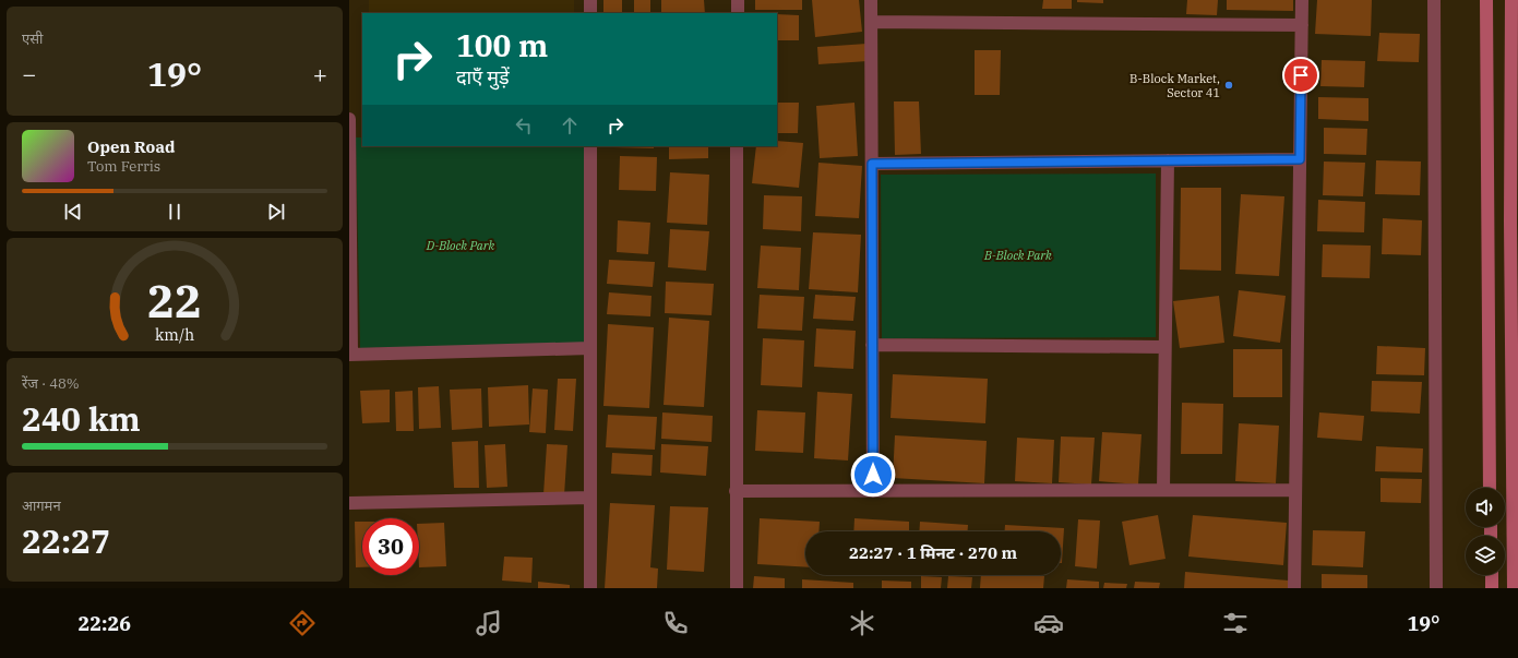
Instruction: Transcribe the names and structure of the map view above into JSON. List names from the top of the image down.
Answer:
{
  "parks": ["D-Block Park", "B-Block Park"],
  "places": ["B-Block Market, Sector 41"],
  "page": {
    "tile": [
      "एसी",
      ["रेंज · 48%", "240 km"],
      ["आगमन", "22:27"]
    ],
    "turn": ["100 m", "दाएँ मुड़ें"],
    "heat": ["−", "19°", "+"],
    "song": ["Open Road", "Tom Ferris"],
    "limit": "30",
    "trip": "22:27 · 1 मिनट · 270 m",
    "tabs": ["22:26", "19°"],
    "gauge": ["22", "km/h"]
  }
}
